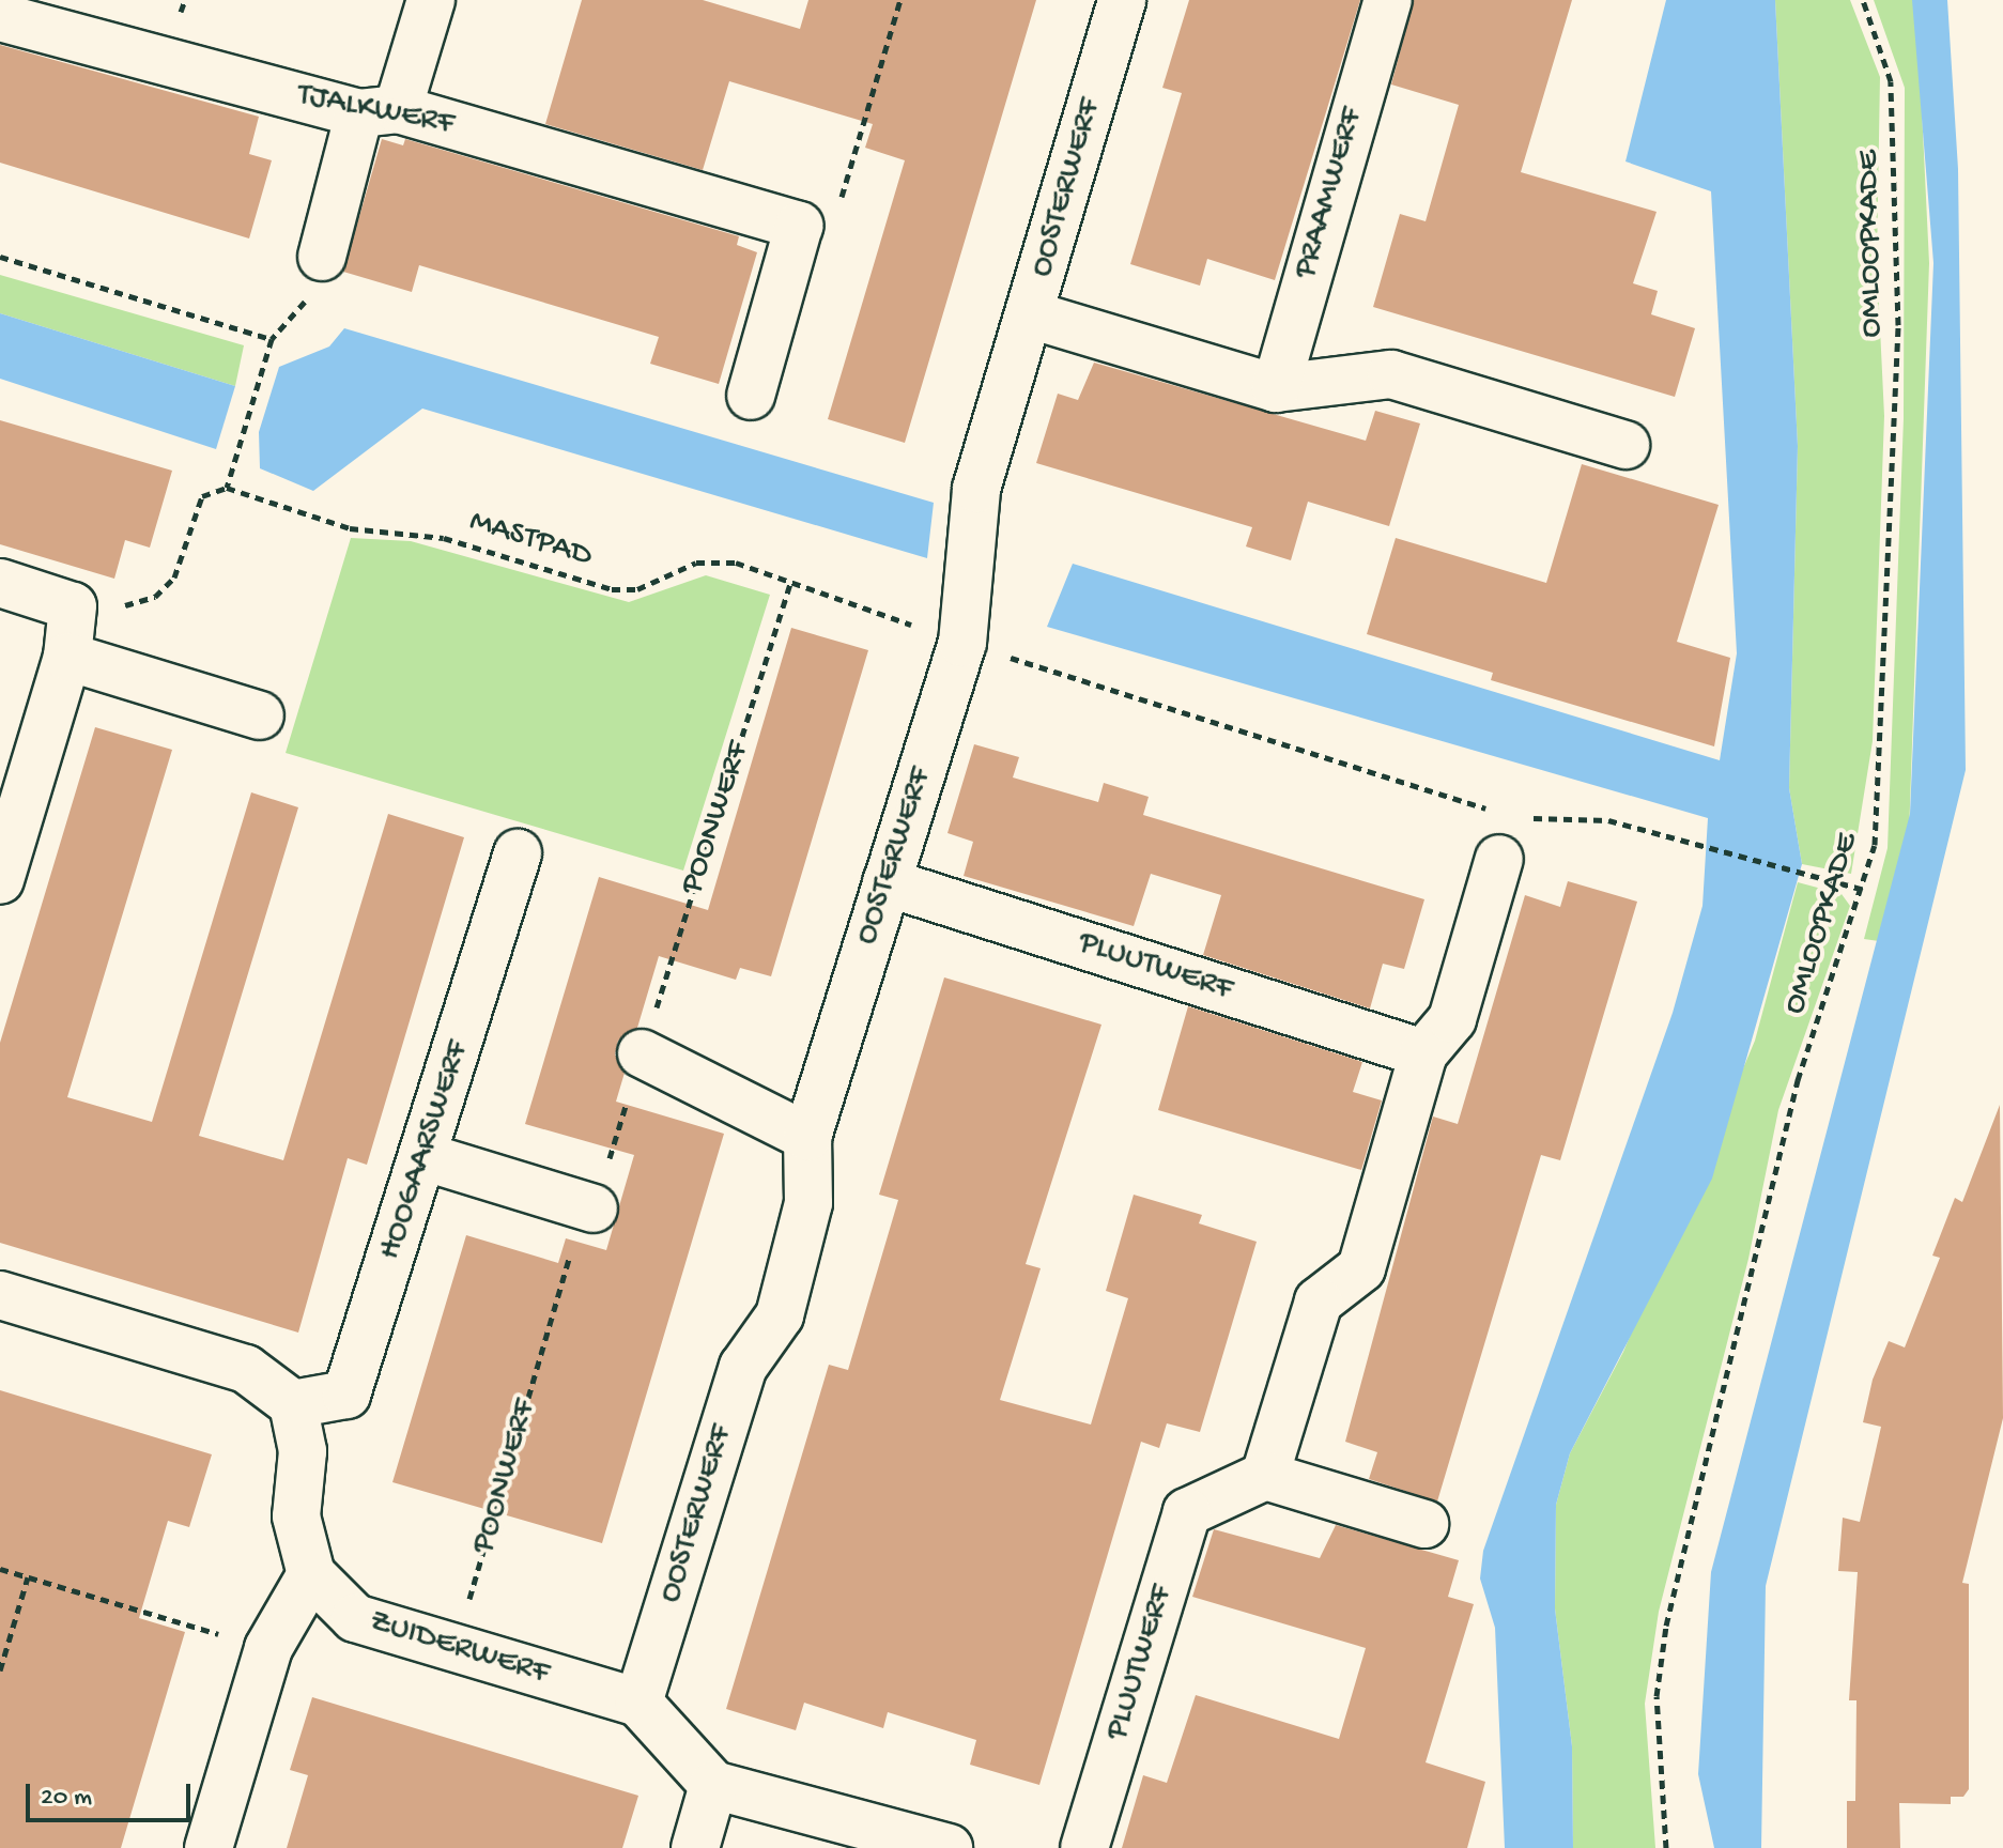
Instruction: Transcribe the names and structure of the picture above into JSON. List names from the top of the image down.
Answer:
{
  "streets": {
    "street": [
      "TJALKWERF",
      "OOSTERWERF",
      "PRAAMWERF",
      "PLUUTWERF",
      "HOOGAARSWERF",
      "ZUIDERWERF"
    ],
    "path": ["OMLOOPKADE", "MASTPAD", "POONWERF"]
  },
  "crossings": [
    ["OOSTERWERF", "MASTPAD"],
    ["OOSTERWERF", "PLUUTWERF"],
    ["OOSTERWERF", "ZUIDERWERF"],
    ["MASTPAD", "POONWERF"],
    ["POONWERF", "ZUIDERWERF"]
  ],
  "scale_bar": "20 m"
}
